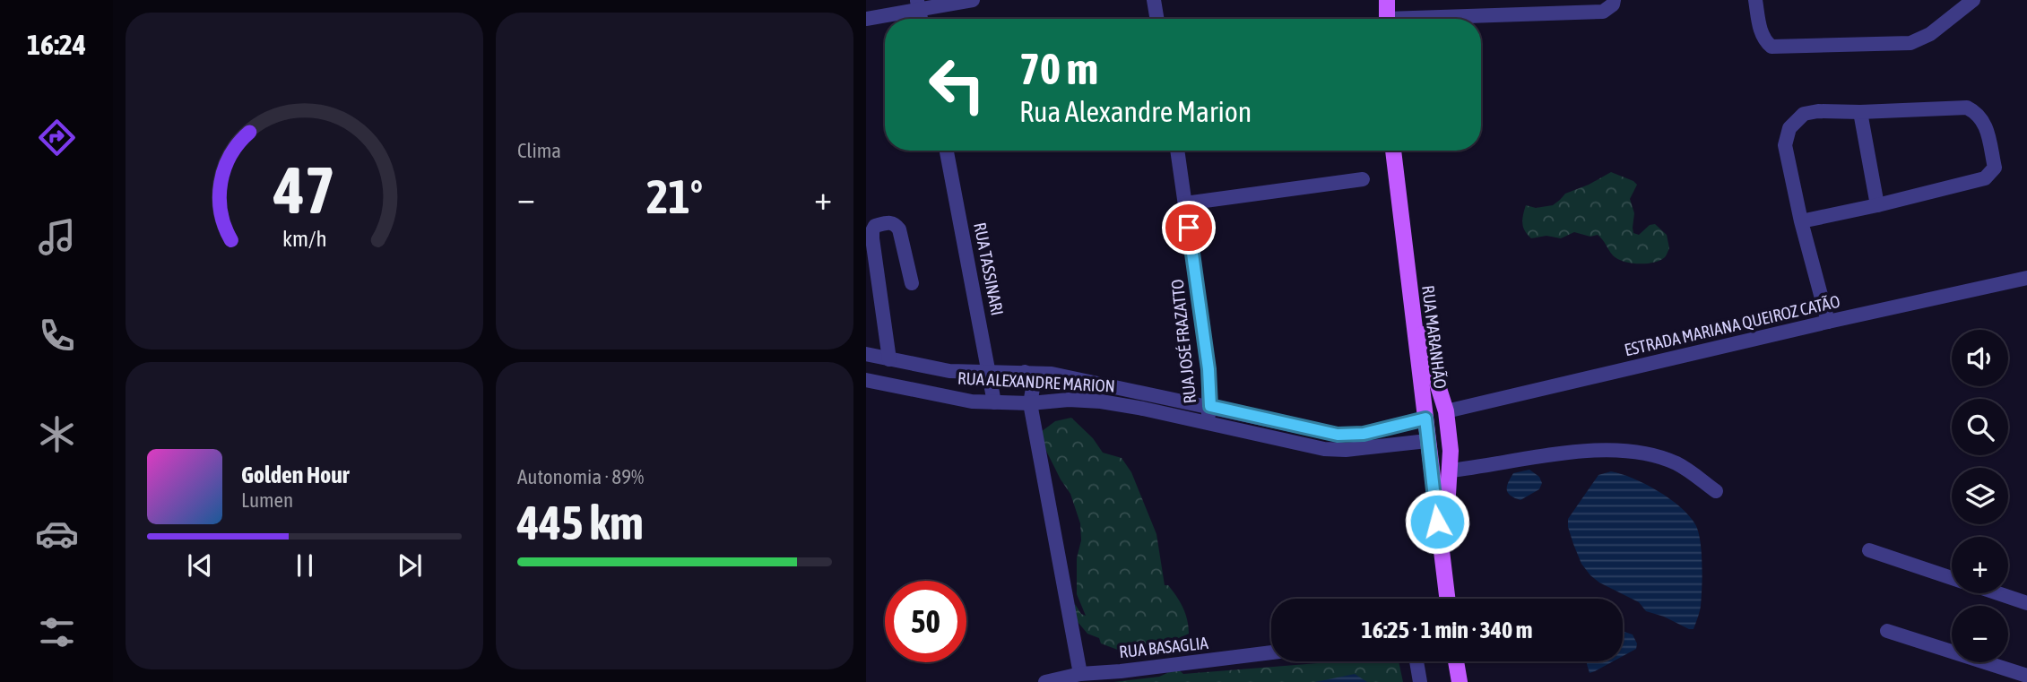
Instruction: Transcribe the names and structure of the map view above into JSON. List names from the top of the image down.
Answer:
{
  "streets": {
    "main road": ["RUA MARANHÃO"],
    "street": [
      "RUA TASSINARI",
      "ESTRADA MARIANA QUEIROZ CATÃO",
      "RUA JOSÉ FRAZATTO",
      "RUA ALEXANDRE MARION",
      "RUA BASAGLIA"
    ]
  },
  "crossings": [
    ["RUA TASSINARI", "RUA ALEXANDRE MARION"],
    ["RUA MARANHÃO", "RUA ALEXANDRE MARION"],
    ["RUA JOSÉ FRAZATTO", "RUA ALEXANDRE MARION"]
  ],
  "page": {
    "tabs": "16:24",
    "tile": [
      "Clima",
      ["Autonomia · 89%", "445 km"]
    ],
    "turn": ["70 m", "Rua Alexandre Marion"],
    "heat": ["−", "21°", "+"],
    "map_buttons": ["+", "−"],
    "song": ["Golden Hour", "Lumen"],
    "limit": "50",
    "trip": "16:25 · 1 min · 340 m",
    "gauge": ["47", "km/h"]
  }
}
